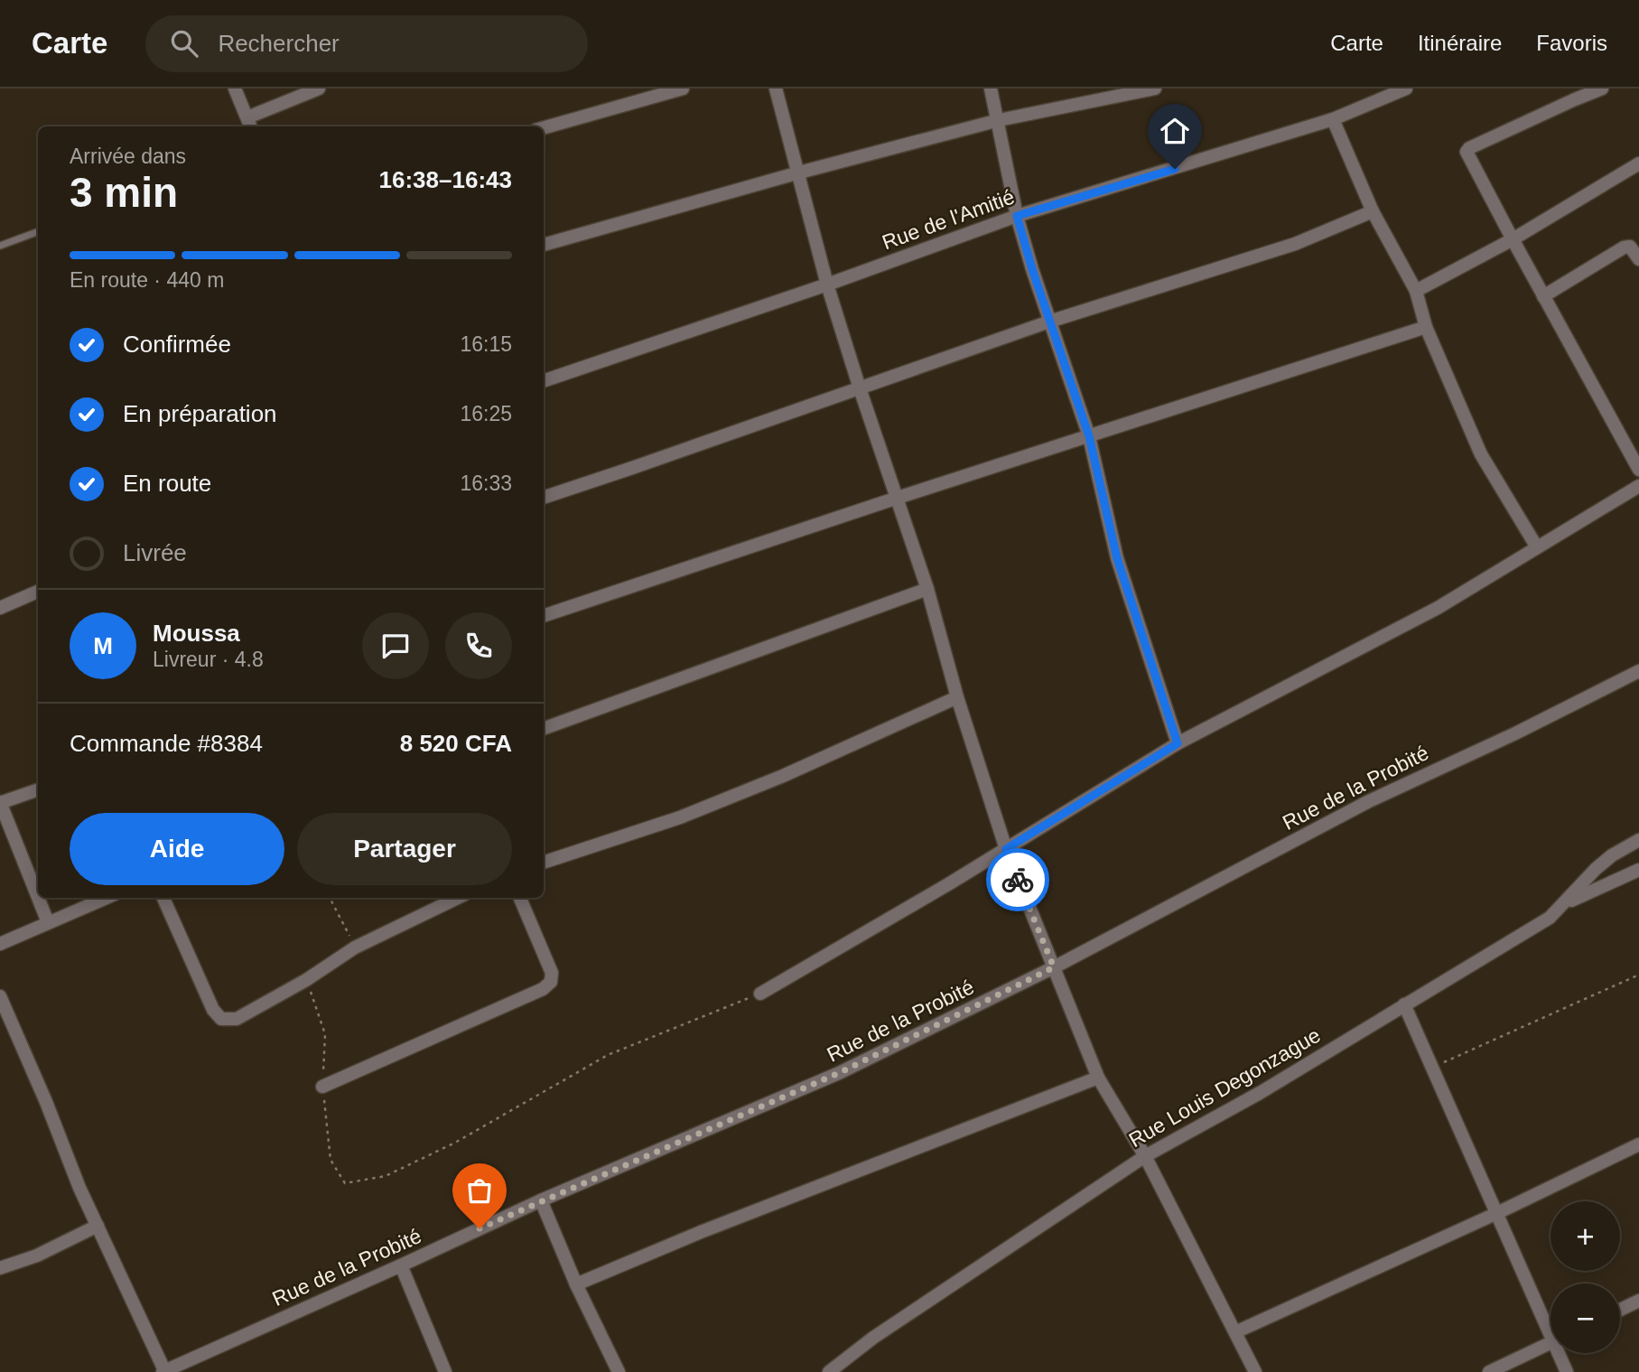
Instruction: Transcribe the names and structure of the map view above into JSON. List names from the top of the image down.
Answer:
{
  "streets": {
    "street": ["Rue de l'Amitié", "Rue de la Probité", "Rue Louis Degonzague"]
  },
  "page": {
    "header": "Carte",
    "search": "Rechercher",
    "nav": ["Carte", "Itinéraire", "Favoris"],
    "heading": ["3 min", "Arrivée dans", "16:38–16:43"],
    "panel": [
      "Moussa",
      "Livreur · 4.8",
      "Commande #8384",
      "8 520 CFA"
    ],
    "bar": "En route · 440 m",
    "list": [
      ["Confirmée", "16:15"],
      ["En préparation", "16:25"],
      ["En route", "16:33"],
      "Livrée"
    ],
    "round": "M",
    "buttons": ["Aide", "Partager"],
    "map_buttons": ["+", "−"]
  }
}
